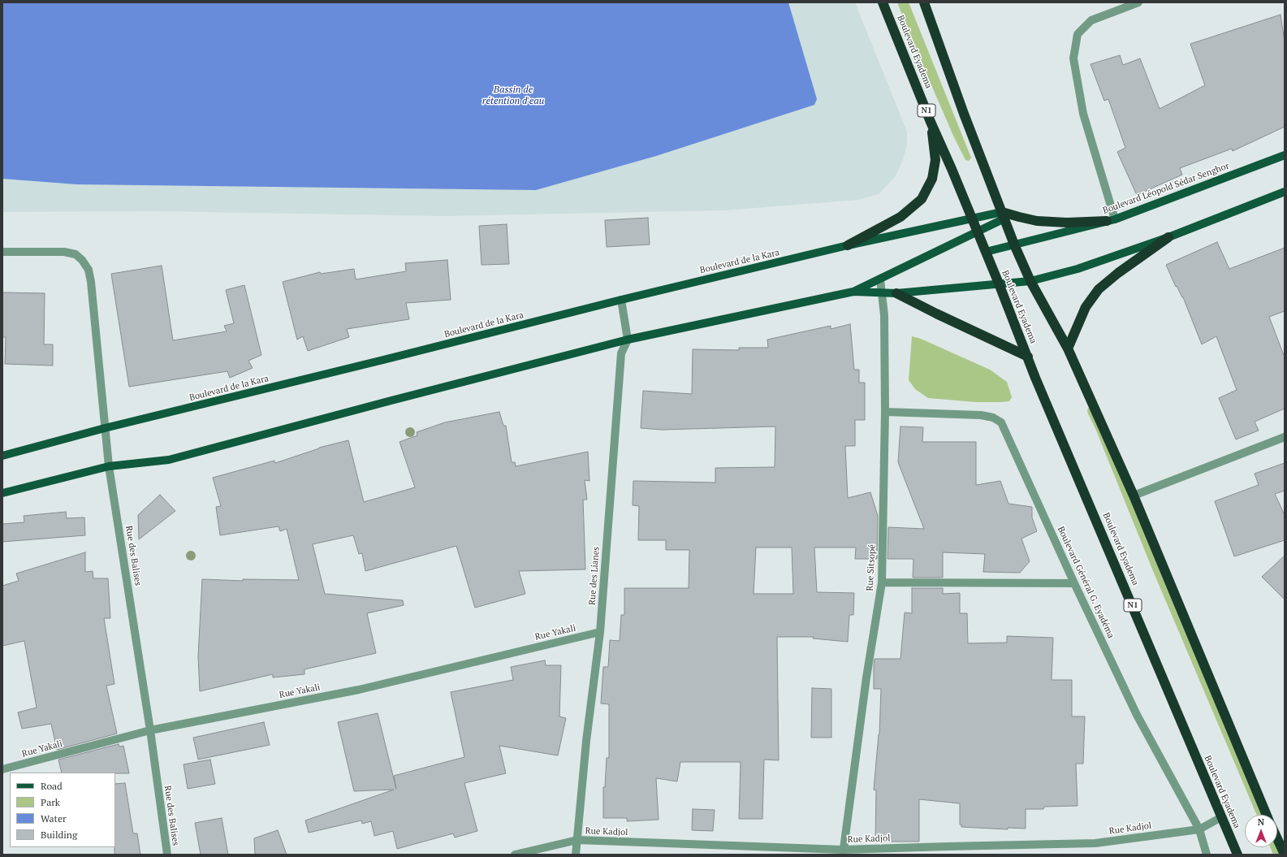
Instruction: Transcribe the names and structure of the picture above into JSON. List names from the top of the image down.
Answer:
{
  "streets": {
    "highway": ["Boulevard Eyadema", "N1"],
    "main road": ["Boulevard Léopold Sédar Senghor", "Boulevard de la Kara"],
    "street": [
      "Rue des Balises",
      "Rue Sitsopé",
      "Rue des Lianes",
      "Boulevard Général G. Eyadéma",
      "Rue Yakali",
      "Rue Kadjol"
    ]
  },
  "crossings": [
    ["Boulevard Eyadema", "Boulevard de la Kara"],
    ["Boulevard Eyadema", "Rue Kadjol"],
    ["Boulevard de la Kara", "Rue des Balises"],
    ["Rue des Balises", "Rue Yakali"],
    ["Rue Sitsopé", "Boulevard Général G. Eyadéma"],
    ["Rue Sitsopé", "Rue Kadjol"],
    ["Rue des Lianes", "Rue Yakali"],
    ["Rue des Lianes", "Rue Kadjol"],
    ["Boulevard Général G. Eyadéma", "Rue Kadjol"]
  ],
  "water": ["Bassin de rétention d'eau"],
  "legend": [
    "Road",
    "Park",
    "Water",
    "Building"
  ],
  "north": "top"
}
